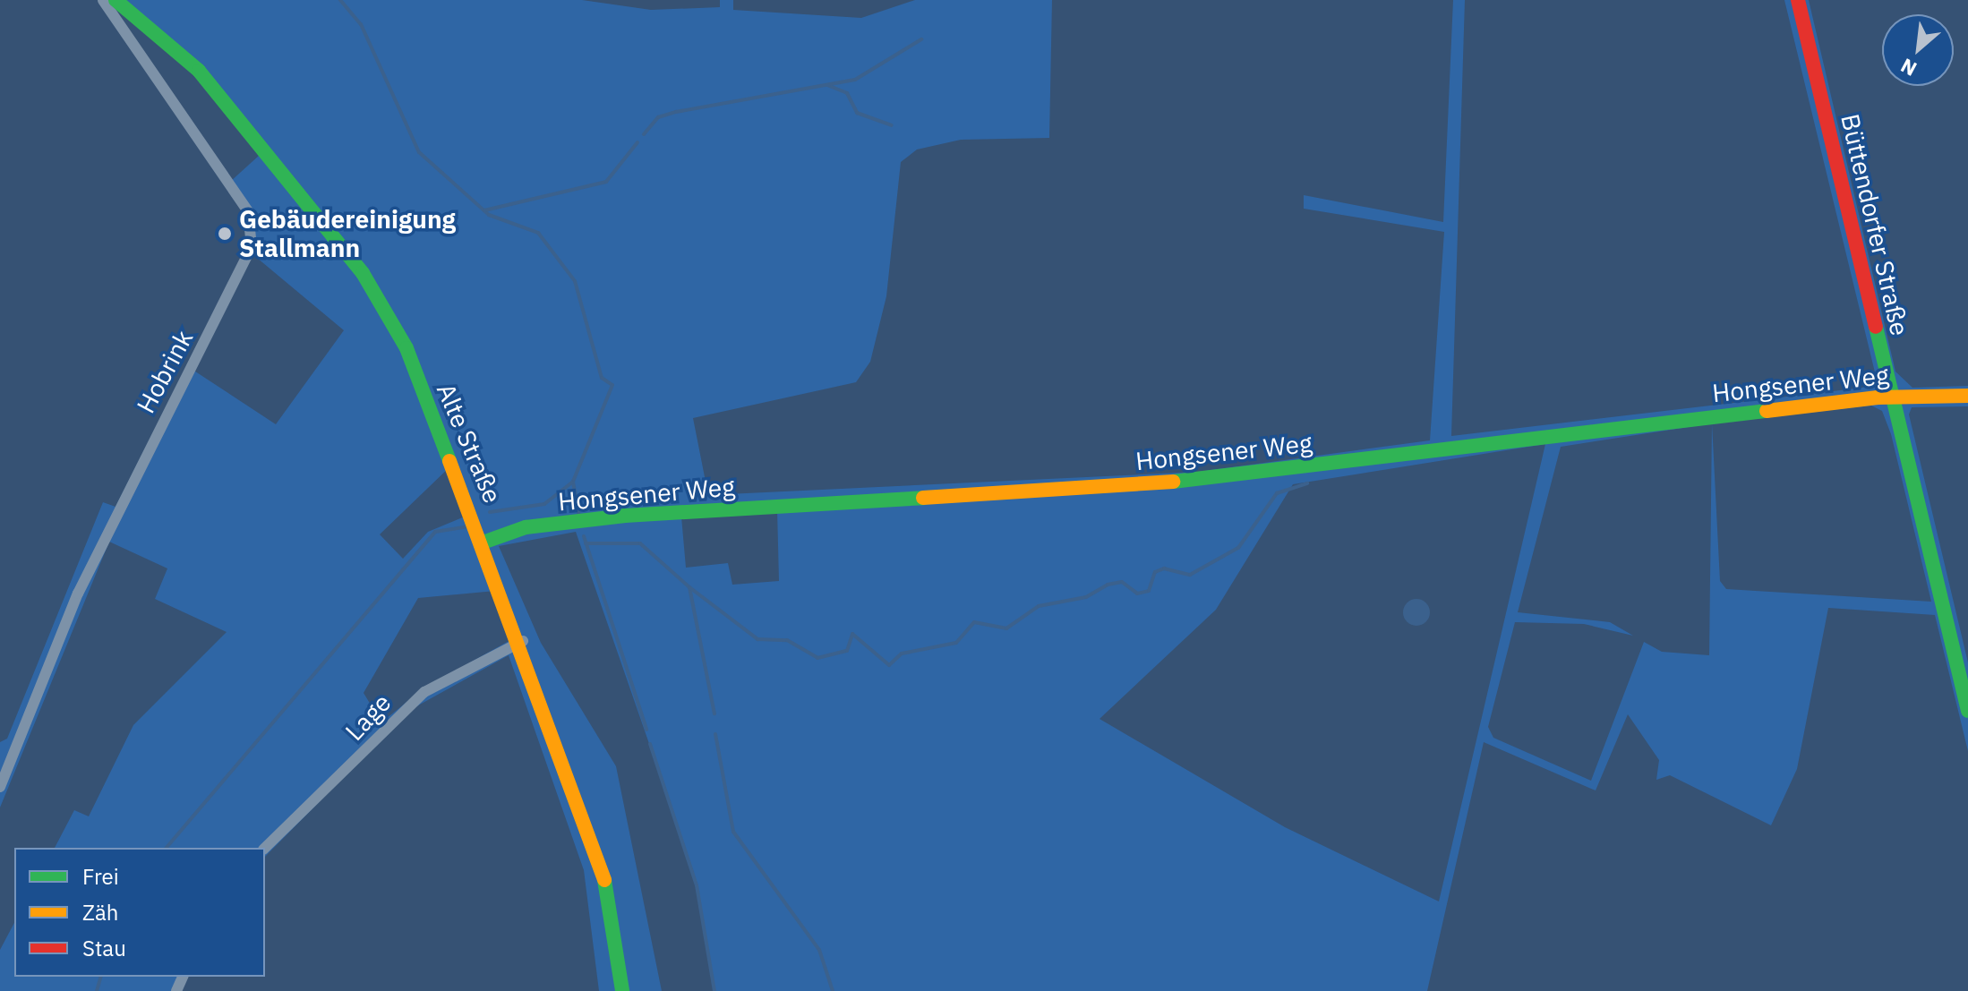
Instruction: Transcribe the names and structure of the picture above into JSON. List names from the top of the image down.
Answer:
{
  "streets": {
    "street": [
      "Büttendorfer Straße",
      "Hobrink",
      "Hongsener Weg",
      "Alte Straße",
      "Lage"
    ]
  },
  "crossings": [
    ["Büttendorfer Straße", "Hongsener Weg"],
    ["Hongsener Weg", "Alte Straße"],
    ["Alte Straße", "Lage"]
  ],
  "places": ["Gebäudereinigung Stallmann"],
  "legend": ["Frei", "Zäh", "Stau"],
  "north": "bottom left"
}
